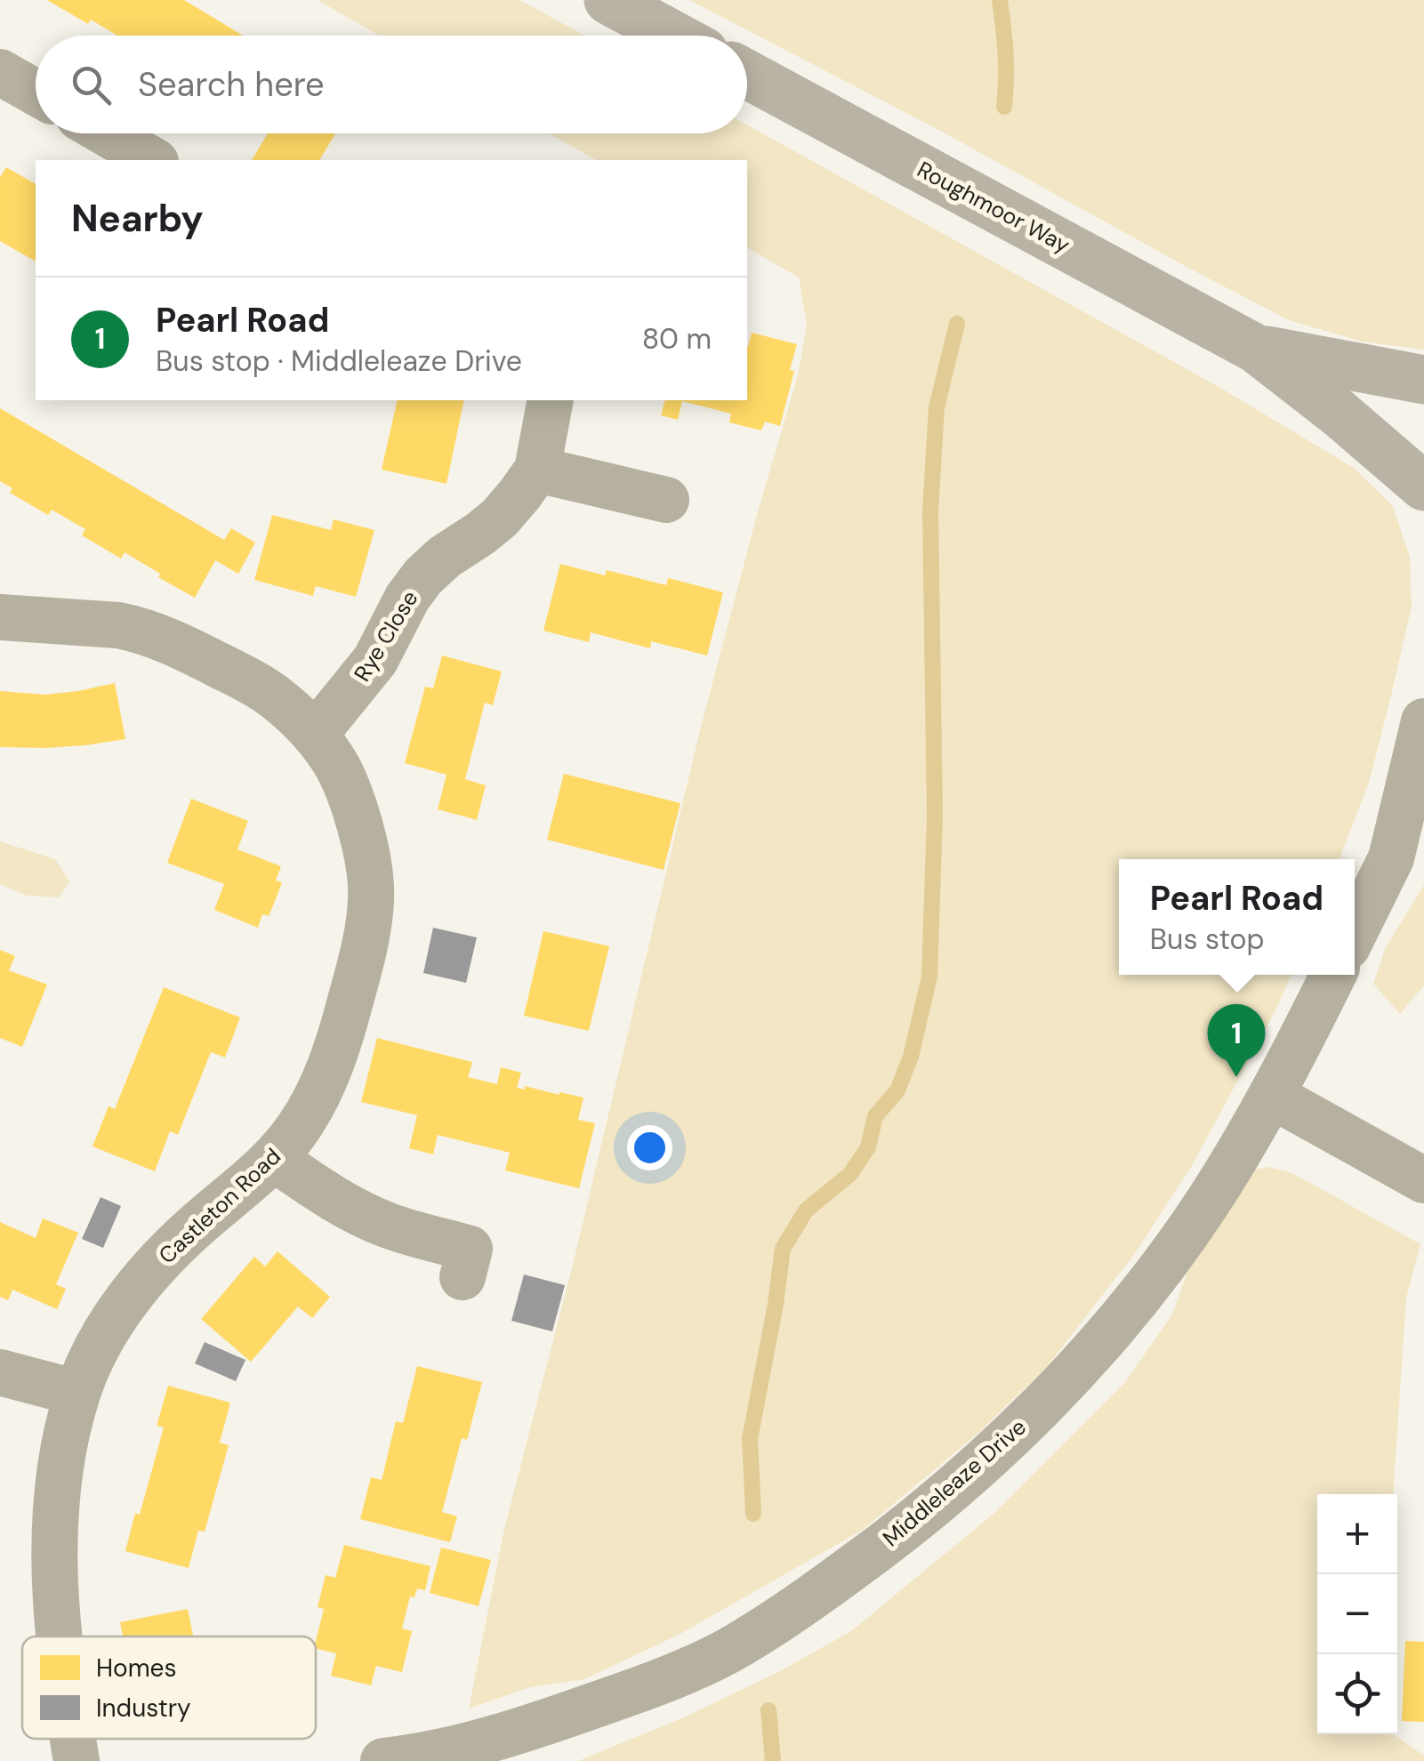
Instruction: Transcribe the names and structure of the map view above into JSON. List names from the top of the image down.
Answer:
{
  "streets": {
    "main road": ["Roughmoor Way"],
    "street": ["Rye Close", "Castleton Road", "Middleleaze Drive"]
  },
  "crossings": [
    ["Rye Close", "Castleton Road"]
  ],
  "legend": ["Homes", "Industry"],
  "page": {
    "search": "Search here",
    "heading": "Nearby",
    "list": [
      {
        "mark": "1",
        "name": "Pearl Road",
        "note": "Bus stop · Middleleaze Drive",
        "value": "80 m"
      }
    ],
    "popup": ["Pearl Road", "Bus stop"],
    "pins": "1",
    "map_buttons": ["+", "−"]
  }
}
